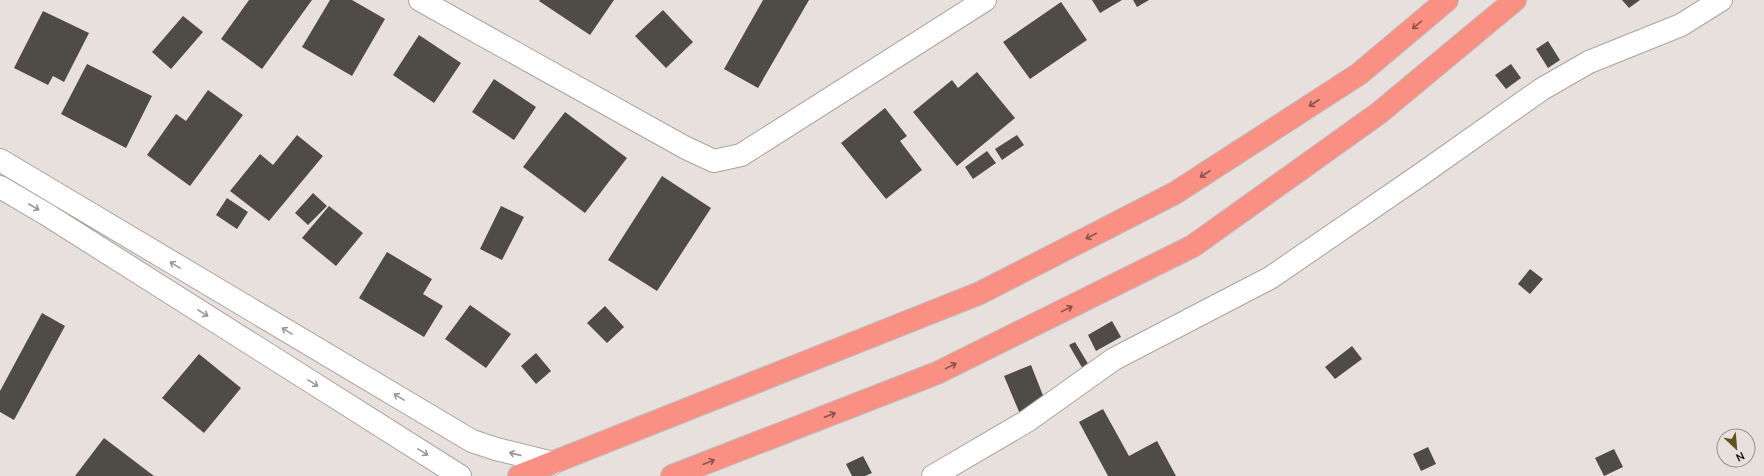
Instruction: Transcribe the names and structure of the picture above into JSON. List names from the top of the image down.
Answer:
{
  "north": "bottom right"
}
